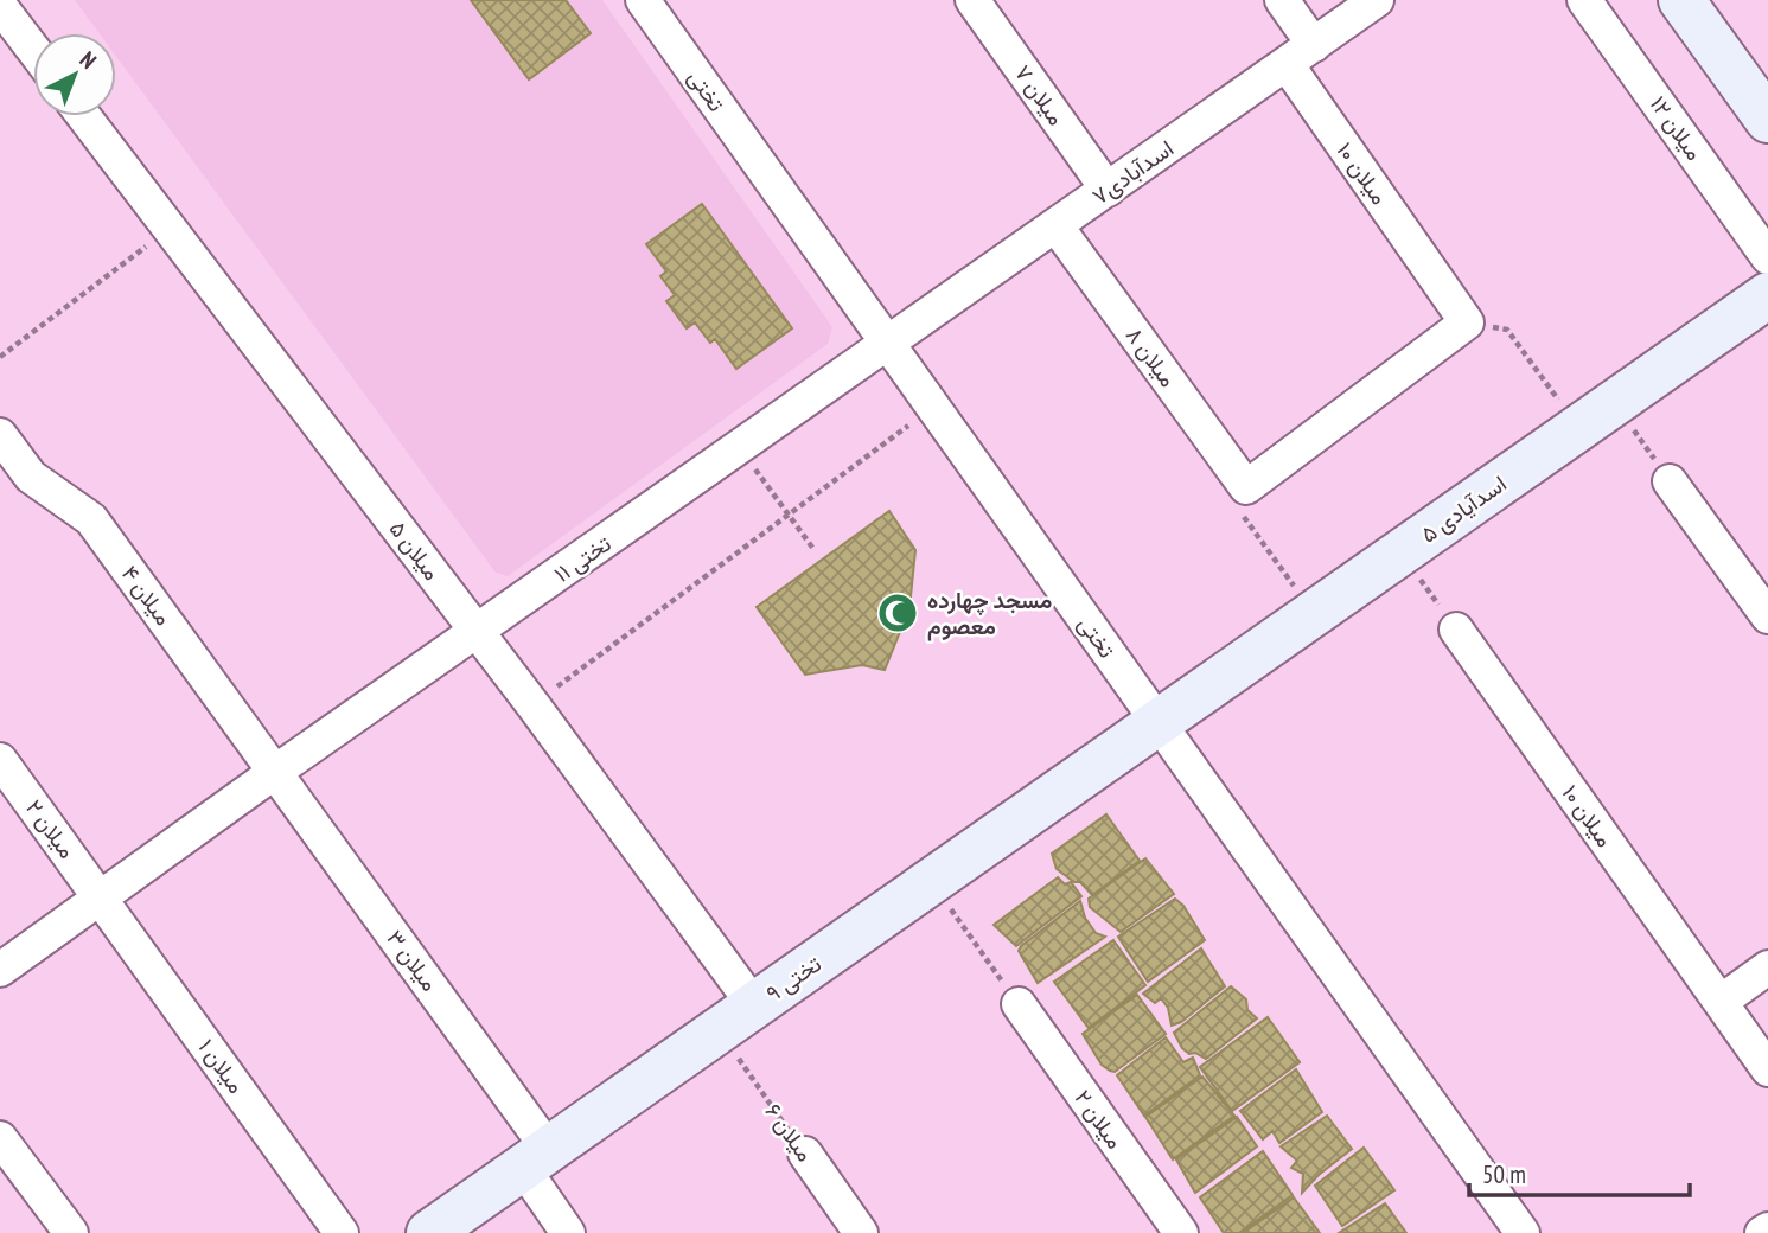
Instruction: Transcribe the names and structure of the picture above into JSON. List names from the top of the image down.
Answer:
{
  "streets": {
    "street": [
      "تختی",
      "میلان ۷",
      "میلان ۱۲",
      "اسدآبادی۷",
      "میلان ۱۰",
      "میلان ۸",
      "اسدآیادی ۵",
      "میلان ۵",
      "تختی ۱۱",
      "میلان ۴",
      "میلان ۲",
      "میلان ۳",
      "تختی ۹",
      "میلان ۱",
      "میلان ۶"
    ]
  },
  "crossings": [
    ["تختی", "اسدآبادی۷"],
    ["تختی", "اسدآیادی ۵"],
    ["تختی", "تختی ۱۱"],
    ["تختی", "تختی ۹"],
    ["میلان ۷", "اسدآبادی۷"],
    ["اسدآبادی۷", "میلان ۱۰"],
    ["اسدآبادی۷", "میلان ۸"],
    ["اسدآبادی۷", "تختی ۱۱"],
    ["اسدآیادی ۵", "تختی ۹"],
    ["میلان ۵", "تختی ۱۱"],
    ["میلان ۵", "تختی ۹"],
    ["میلان ۵", "میلان ۶"],
    ["تختی ۱۱", "میلان ۴"],
    ["تختی ۱۱", "میلان ۲"],
    ["تختی ۱۱", "میلان ۳"],
    ["تختی ۱۱", "میلان ۱"],
    ["میلان ۴", "میلان ۳"],
    ["میلان ۲", "میلان ۱"],
    ["میلان ۳", "تختی ۹"],
    ["تختی ۹", "میلان ۶"]
  ],
  "places": {
    "mosque": ["مسجد چهارده معصوم"]
  },
  "scale_bar": "50 m",
  "north": "top right"
}
